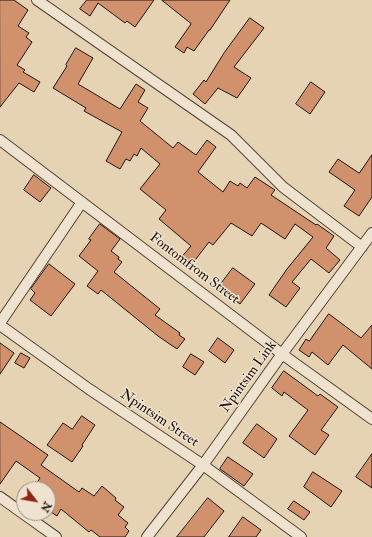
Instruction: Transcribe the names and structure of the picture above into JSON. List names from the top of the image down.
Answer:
{
  "streets": {
    "street": ["Fontomfrom Street", "Npintsim Link", "Npintsim Street"]
  },
  "crossings": [
    ["Fontomfrom Street", "Npintsim Link"],
    ["Npintsim Link", "Npintsim Street"]
  ],
  "north": "bottom right"
}
